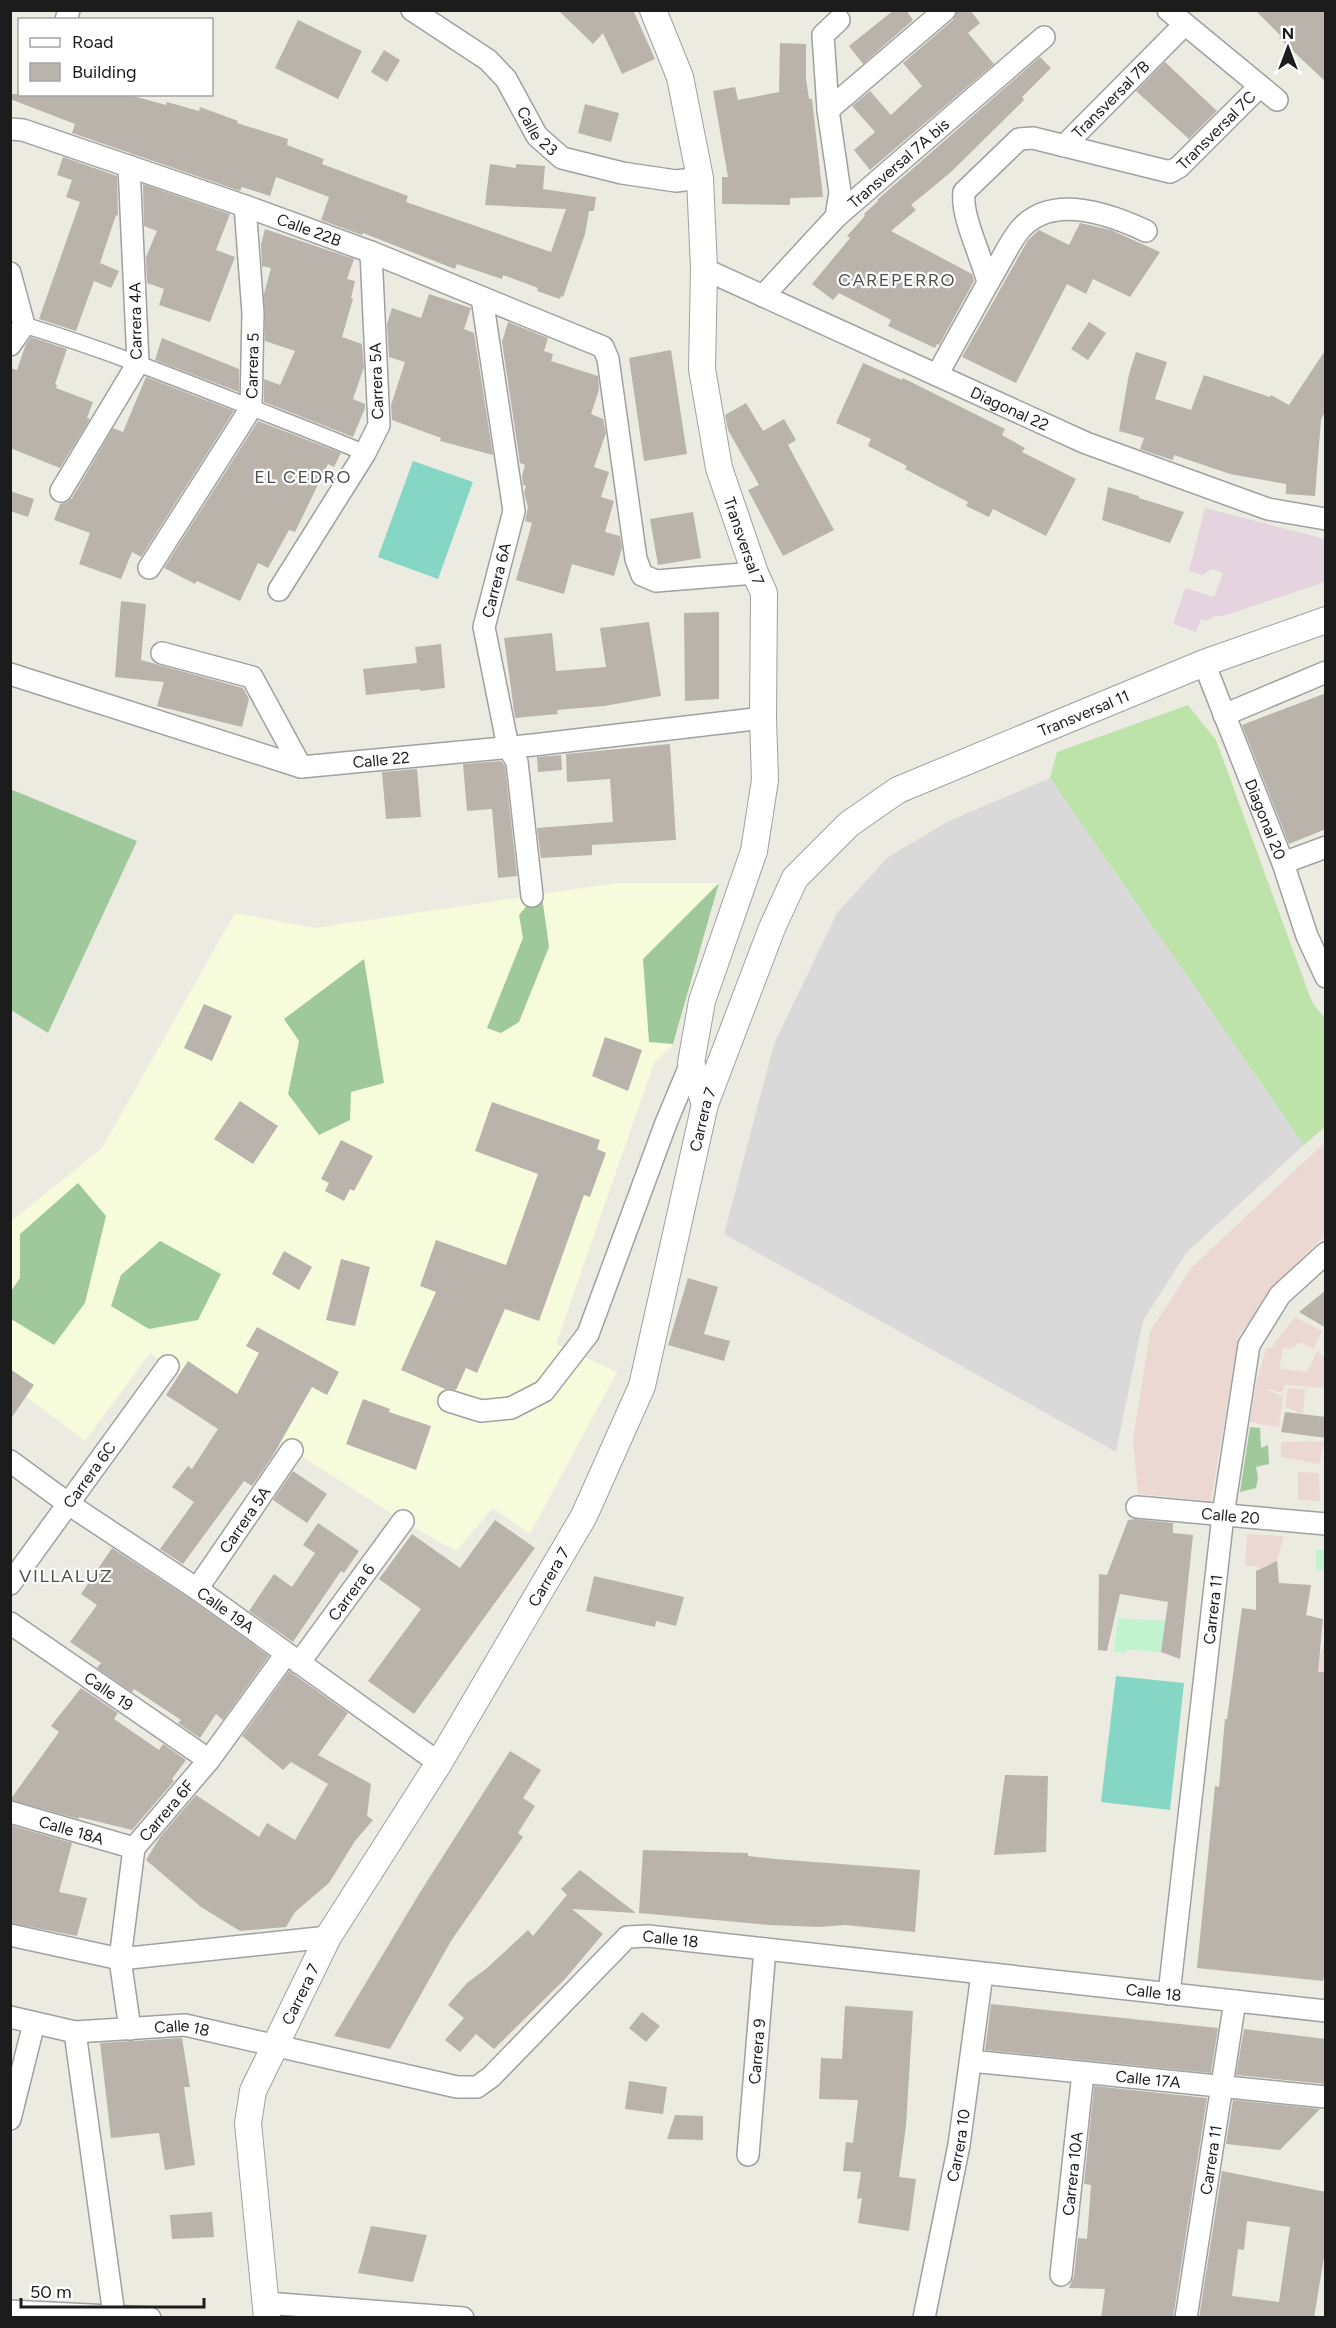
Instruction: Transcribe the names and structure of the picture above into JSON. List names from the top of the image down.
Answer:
{
  "streets": {
    "street": [
      "Transversal 7B",
      "Calle 23",
      "Transversal 7C",
      "Transversal 7A bis",
      "Calle 22B",
      "Carrera 4A",
      "Carrera 5",
      "Carrera 5A",
      "Diagonal 22",
      "Transversal 7",
      "Carrera 6A",
      "Transversal 11",
      "Calle 22",
      "Diagonal 20",
      "Carrera 7",
      "Carrera 6C",
      "Calle 20",
      "Carrera 6",
      "Carrera 11",
      "Calle 19A",
      "Calle 19",
      "Carrera 6F",
      "Calle 18A",
      "Calle 18",
      "Carrera 9",
      "Calle 17A",
      "Carrera 10",
      "Carrera 10A"
    ]
  },
  "crossings": [
    ["Transversal 7B", "Transversal 7C"],
    ["Calle 23", "Transversal 7"],
    ["Transversal 7A bis", "Diagonal 22"],
    ["Calle 22B", "Carrera 4A"],
    ["Calle 22B", "Carrera 5"],
    ["Calle 22B", "Carrera 5A"],
    ["Calle 22B", "Transversal 7"],
    ["Calle 22B", "Carrera 6A"],
    ["Carrera 5A", "Calle 19A"],
    ["Diagonal 22", "Transversal 7"],
    ["Transversal 7", "Calle 22"],
    ["Transversal 7", "Carrera 7"],
    ["Carrera 6A", "Calle 22"],
    ["Transversal 11", "Diagonal 20"],
    ["Transversal 11", "Carrera 7"],
    ["Carrera 7", "Calle 19A"],
    ["Carrera 7", "Calle 18"],
    ["Carrera 6C", "Calle 19A"],
    ["Calle 20", "Carrera 11"],
    ["Carrera 6", "Calle 19A"],
    ["Carrera 6", "Carrera 6F"],
    ["Carrera 11", "Calle 18"],
    ["Carrera 11", "Calle 17A"],
    ["Calle 19A", "Carrera 6F"],
    ["Calle 19", "Carrera 6F"],
    ["Carrera 6F", "Calle 18A"],
    ["Carrera 6F", "Calle 18"],
    ["Calle 18", "Carrera 9"],
    ["Calle 18", "Carrera 10"],
    ["Calle 17A", "Carrera 10"],
    ["Calle 17A", "Carrera 10A"]
  ],
  "districts": ["CAREPERRO", "EL CEDRO", "VILLALUZ"],
  "legend": ["Road", "Building"],
  "scale_bar": "50 m",
  "north": "top"
}
